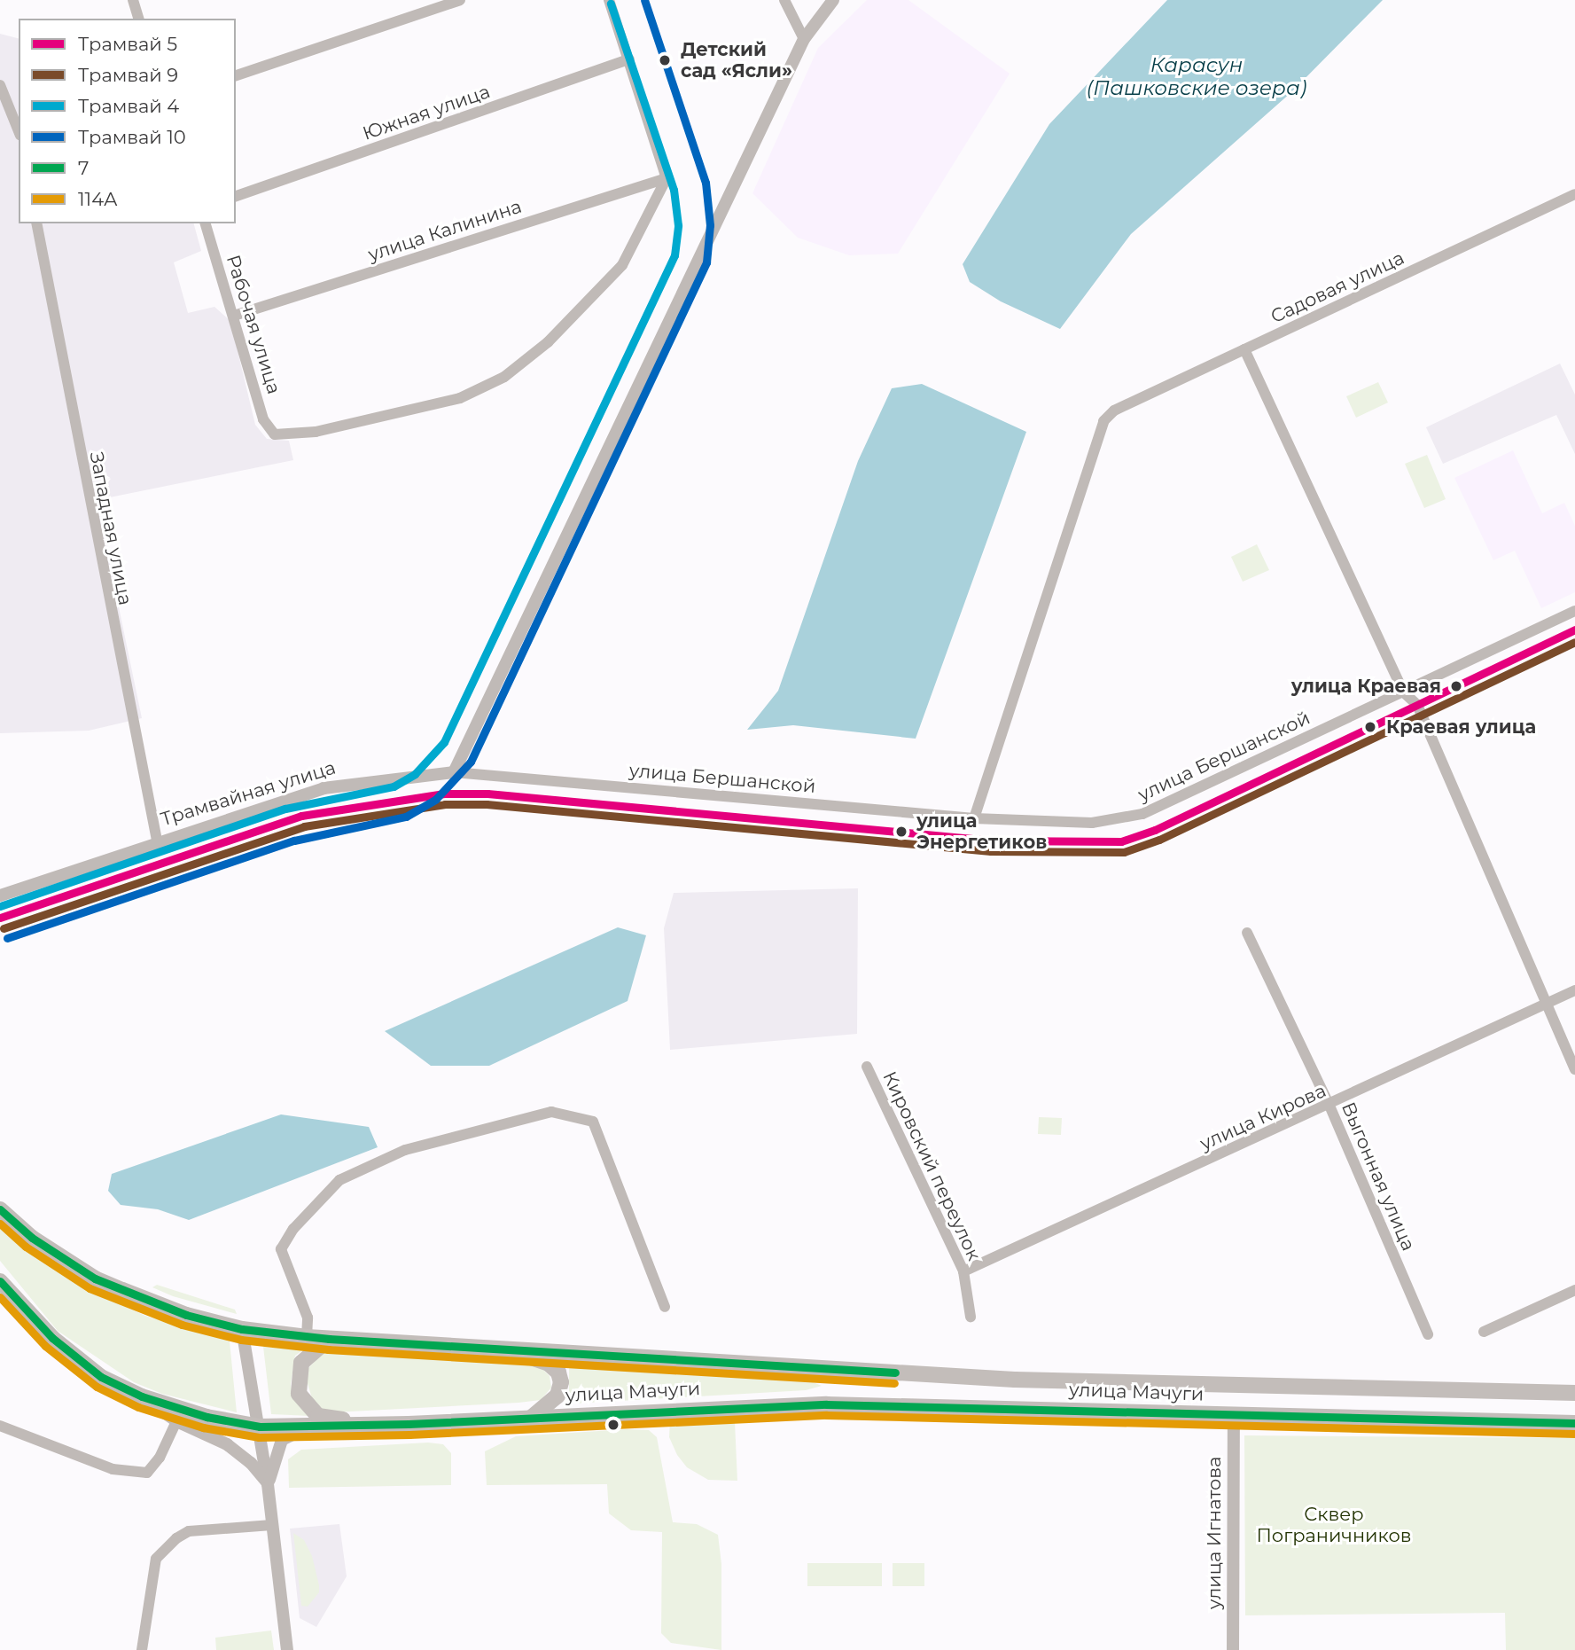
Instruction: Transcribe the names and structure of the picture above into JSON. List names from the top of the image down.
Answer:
{
  "streets": {
    "main road": ["улица Мачуги"],
    "street": [
      "Южная улица",
      "улица Калинина",
      "Садовая улица",
      "Рабочая улица",
      "Западная улица",
      "улица Бершанской",
      "Трамвайная улица",
      "улица Кирова",
      "Кировский переулок",
      "Выгонная улица",
      "улица Игнатова"
    ]
  },
  "crossings": [
    ["улица Калинина", "Рабочая улица"],
    ["Садовая улица", "улица Бершанской"],
    ["Западная улица", "Трамвайная улица"],
    ["улица Бершанской", "Трамвайная улица"],
    ["улица Кирова", "Кировский переулок"],
    ["улица Кирова", "Выгонная улица"],
    ["улица Мачуги", "улица Игнатова"]
  ],
  "water": ["Карасун (Пашковские озера)"],
  "parks": ["Сквер Пограничников"],
  "places": [
    "Детский сад «Ясли»",
    "улица Краевая",
    "Краевая улица",
    "улица Энергетиков"
  ],
  "lines": [
    "tram line 10",
    "tram line 4",
    "tram line 5",
    "tram line 9",
    "transit line 7",
    "transit line 114А"
  ],
  "legend": [
    "Трамвай 5",
    "Трамвай 9",
    "Трамвай 4",
    "Трамвай 10",
    "7",
    "114А"
  ]
}
